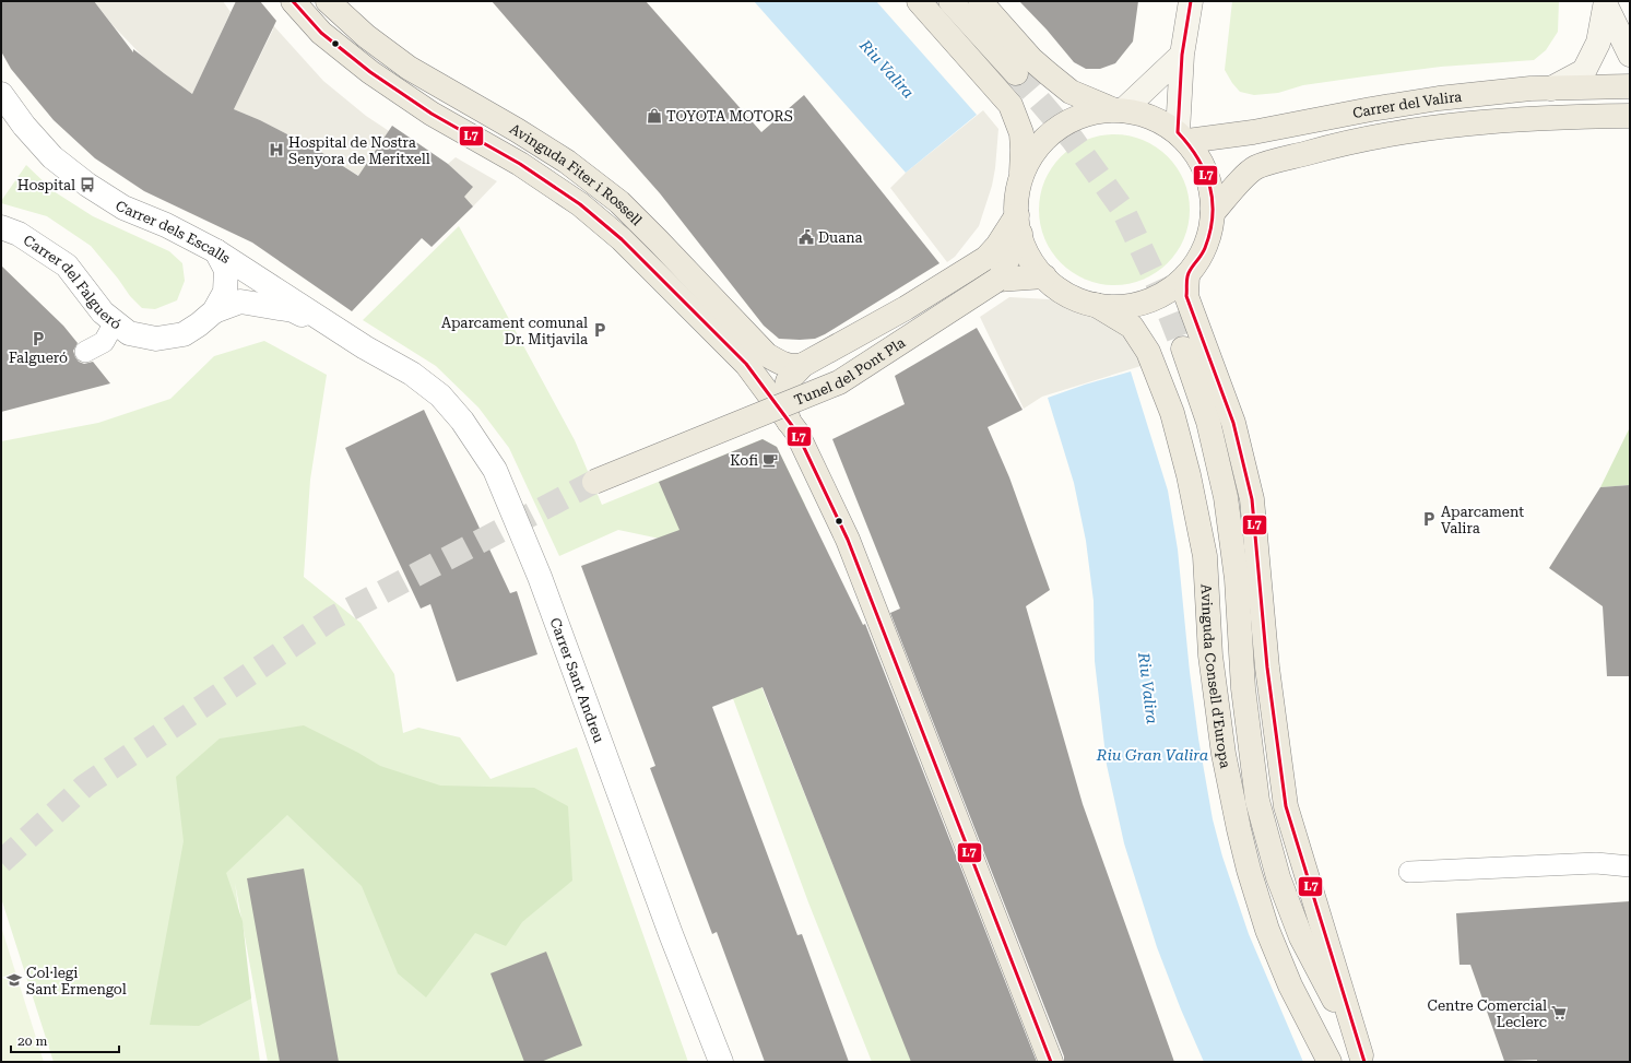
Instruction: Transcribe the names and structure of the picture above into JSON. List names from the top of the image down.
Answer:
{
  "streets": {
    "main road": [
      "Carrer del Valira",
      "Avinguda Fiter i Rossell",
      "Tunel del Pont Pla",
      "Avinguda Consell d'Europa"
    ],
    "street": ["Carrer dels Escalls", "Carrer del Falgueró", "Carrer Sant Andreu"]
  },
  "crossings": [
    ["Carrer dels Escalls", "Carrer del Falgueró"],
    ["Carrer dels Escalls", "Carrer Sant Andreu"],
    ["Carrer del Falgueró", "Carrer Sant Andreu"]
  ],
  "water": ["Riu Valira", "Riu Gran Valira"],
  "places": {
    "shop": ["TOYOTA MOTORS"],
    "hospital": ["Hospital de Nostra Senyora de Meritxell"],
    "bus stop": ["Hospital"],
    "public building": ["Duana"],
    "parking": ["Aparcament comunal Dr. Mitjavila", "Falgueró", "Aparcament Valira"],
    "cafe": ["Kofi"],
    "school or university": ["Col·legi Sant Ermengol"],
    "supermarket": ["Centre Comercial Leclerc"]
  },
  "lines": ["transit line L7"],
  "scale_bar": "20 m"
}
